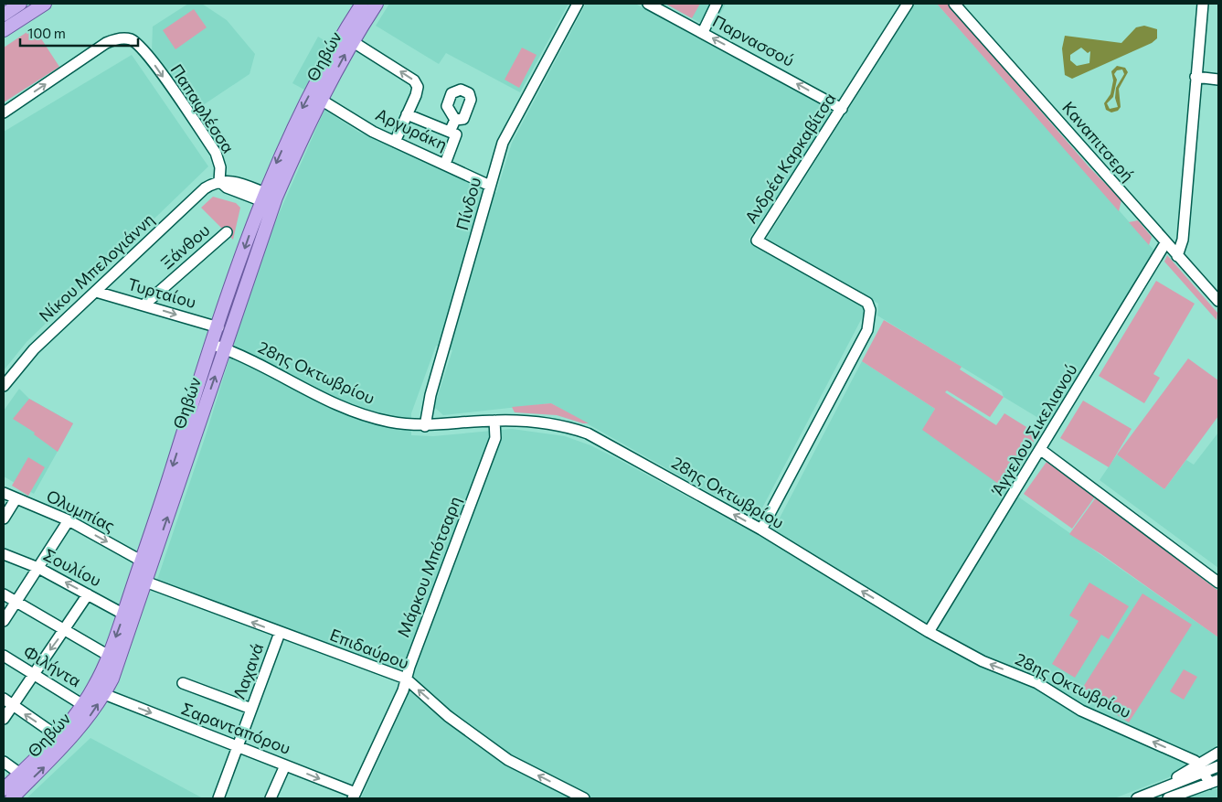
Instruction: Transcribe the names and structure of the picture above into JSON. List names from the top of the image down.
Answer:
{
  "streets": {
    "main road": ["Θηβών"],
    "street": [
      "Παρνασσού",
      "Παπαφλέσσα",
      "Αργυράκη",
      "Καναπιτσερή",
      "Ανδρέα Καρκαβίτσα",
      "Πίνδου",
      "Ξάνθου",
      "Νίκου Μπελογιάννη",
      "Τυρταίου",
      "28ης Οκτωβρίου",
      "Άγγελου Σικελιανού",
      "Ολυμπίας",
      "Μάρκου Μπότσαρη",
      "Σουλίου",
      "Επιδαύρου",
      "Φιλήντα",
      "Λαχανά",
      "Σαρανταπόρου"
    ]
  },
  "crossings": [
    ["Παρνασσού", "Ανδρέα Καρκαβίτσα"],
    ["Θηβών", "Αργυράκη"],
    ["Θηβών", "Τυρταίου"],
    ["Θηβών", "28ης Οκτωβρίου"],
    ["Θηβών", "Ολυμπίας"],
    ["Θηβών", "Σουλίου"],
    ["Θηβών", "Επιδαύρου"],
    ["Θηβών", "Φιλήντα"],
    ["Θηβών", "Σαρανταπόρου"],
    ["Παπαφλέσσα", "Νίκου Μπελογιάννη"],
    ["Αργυράκη", "Πίνδου"],
    ["Καναπιτσερή", "Άγγελου Σικελιανού"],
    ["Ανδρέα Καρκαβίτσα", "28ης Οκτωβρίου"],
    ["Πίνδου", "28ης Οκτωβρίου"],
    ["Ξάνθου", "Τυρταίου"],
    ["Νίκου Μπελογιάννη", "Τυρταίου"],
    ["28ης Οκτωβρίου", "Άγγελου Σικελιανού"],
    ["28ης Οκτωβρίου", "Μάρκου Μπότσαρη"],
    ["Μάρκου Μπότσαρη", "Επιδαύρου"],
    ["Μάρκου Μπότσαρη", "Σαρανταπόρου"],
    ["Επιδαύρου", "Λαχανά"],
    ["Λαχανά", "Σαρανταπόρου"]
  ],
  "one_way": [
    "Παρνασσού",
    "Τυρταίου",
    "28ης Οκτωβρίου",
    "Ολυμπίας",
    "Επιδαύρου"
  ],
  "scale_bar": "100 m"
}
